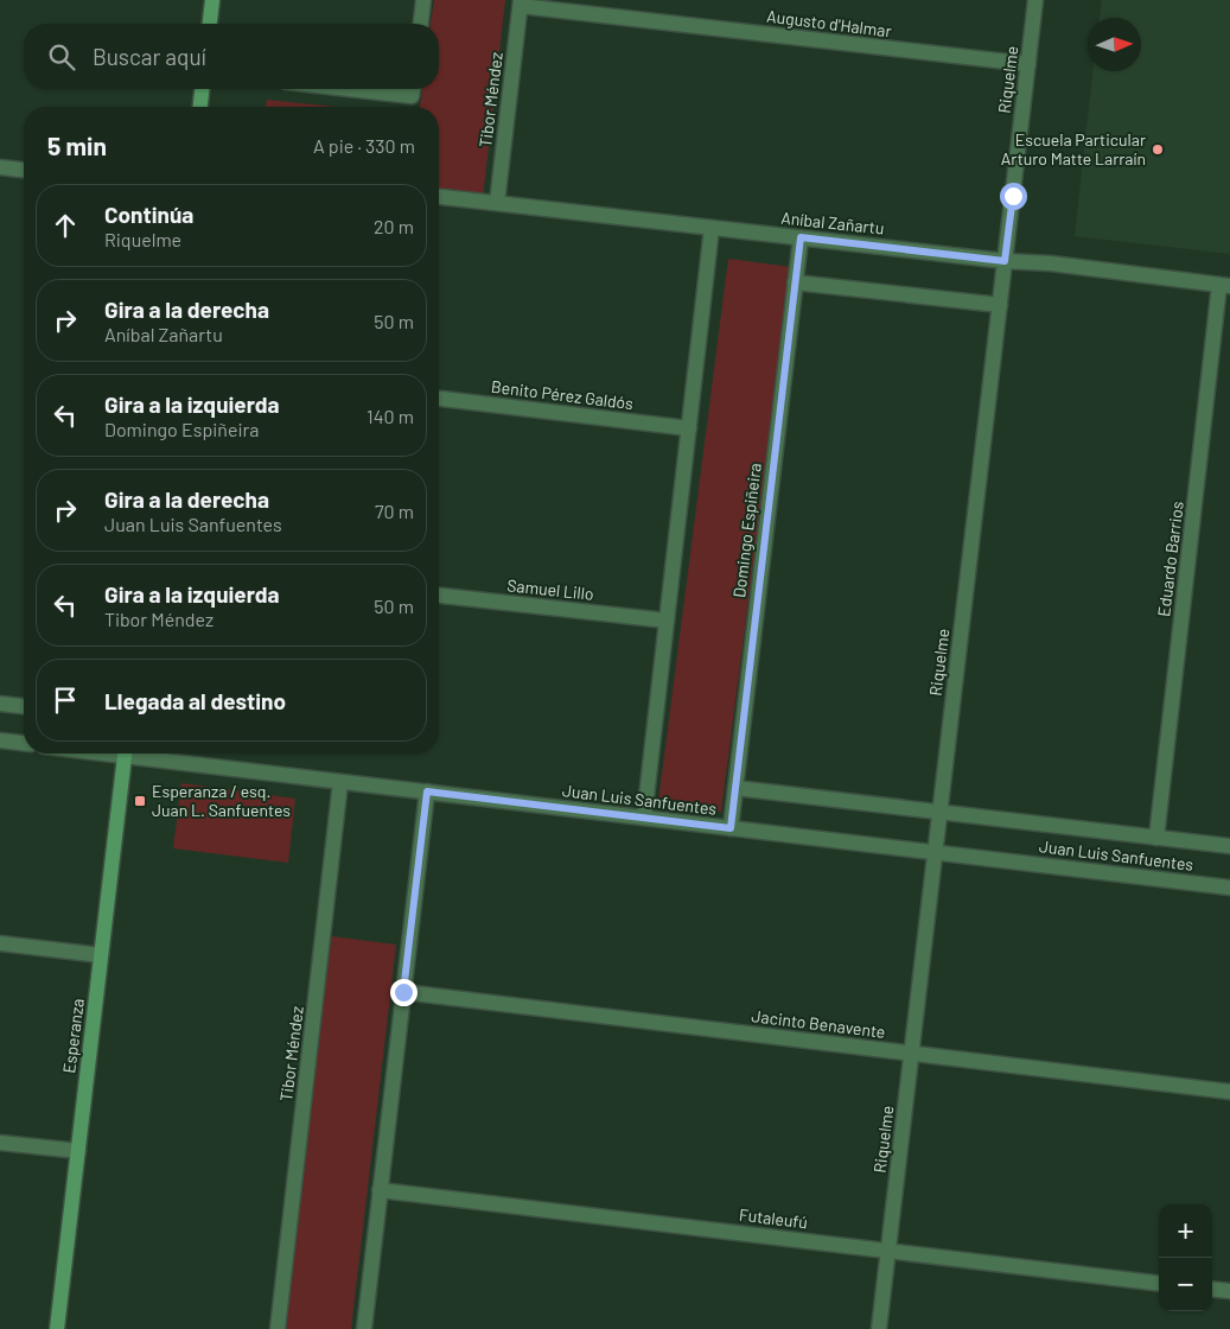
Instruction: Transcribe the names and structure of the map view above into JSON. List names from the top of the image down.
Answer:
{
  "streets": {
    "street": [
      "Augusto d'Halmar",
      "Riquelme",
      "Tibor Méndez",
      "Aníbal Zañartu",
      "Benito Pérez Galdós",
      "Domingo Espiñeira",
      "Eduardo Barrios",
      "Samuel Lillo",
      "Juan Luis Sanfuentes",
      "Jacinto Benavente",
      "Esperanza",
      "Futaleufú"
    ]
  },
  "crossings": [
    ["Augusto d'Halmar", "Riquelme"],
    ["Augusto d'Halmar", "Tibor Méndez"],
    ["Riquelme", "Aníbal Zañartu"],
    ["Riquelme", "Juan Luis Sanfuentes"],
    ["Riquelme", "Jacinto Benavente"],
    ["Riquelme", "Futaleufú"],
    ["Tibor Méndez", "Aníbal Zañartu"],
    ["Tibor Méndez", "Juan Luis Sanfuentes"],
    ["Aníbal Zañartu", "Domingo Espiñeira"],
    ["Aníbal Zañartu", "Eduardo Barrios"],
    ["Domingo Espiñeira", "Juan Luis Sanfuentes"],
    ["Eduardo Barrios", "Juan Luis Sanfuentes"]
  ],
  "places": {
    "other": ["Escuela Particular Arturo Matte Larraín"],
    "transit": ["Esperanza / esq. Juan L. Sanfuentes"]
  },
  "north": "right",
  "page": {
    "search": "Buscar aquí",
    "heading": ["5 min", "A pie · 330 m"],
    "list": [
      ["Continúa", "Riquelme", "20 m"],
      ["Gira a la derecha", "Aníbal Zañartu", "50 m"],
      ["Gira a la izquierda", "Domingo Espiñeira", "140 m"],
      ["Gira a la derecha", "Juan Luis Sanfuentes", "70 m"],
      ["Gira a la izquierda", "Tibor Méndez", "50 m"],
      "Llegada al destino"
    ],
    "map_buttons": ["+", "−"]
  }
}
